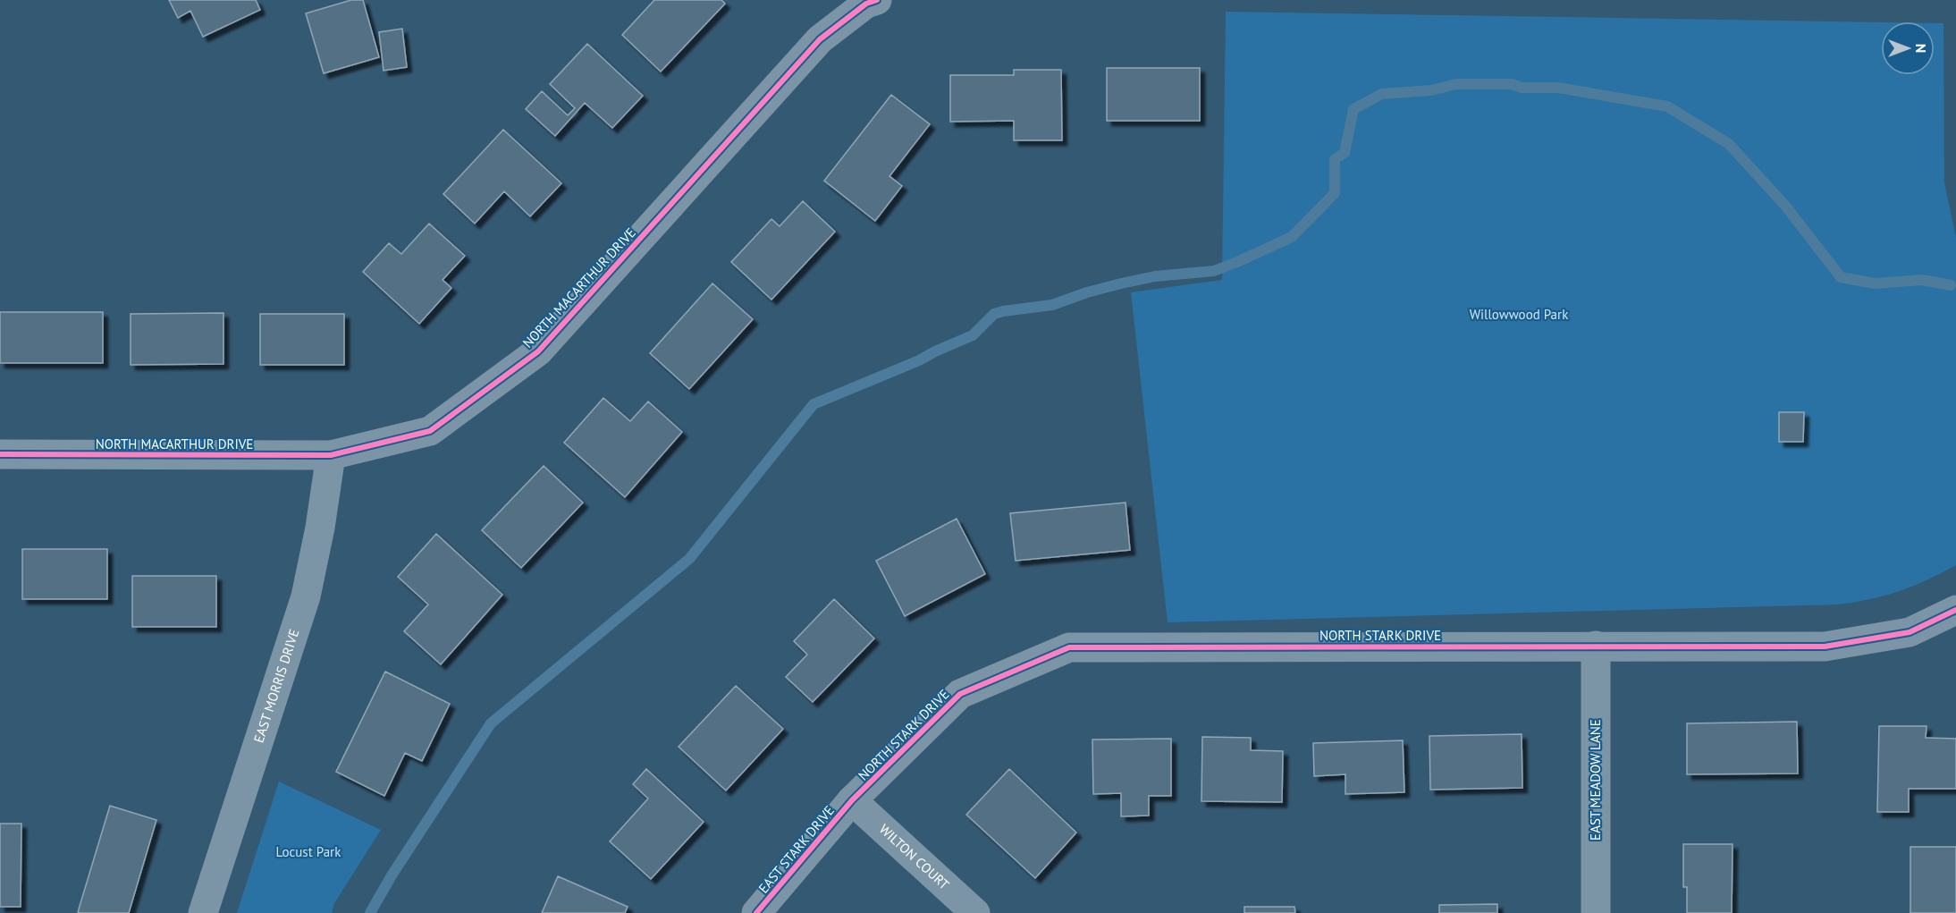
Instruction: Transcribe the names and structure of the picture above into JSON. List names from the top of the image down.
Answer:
{
  "streets": {
    "street": [
      "NORTH MACARTHUR DRIVE",
      "NORTH STARK DRIVE",
      "EAST MORRIS DRIVE",
      "EAST MEADOW LANE",
      "EAST STARK DRIVE",
      "WILTON COURT"
    ]
  },
  "crossings": [
    ["NORTH MACARTHUR DRIVE", "EAST MORRIS DRIVE"],
    ["NORTH STARK DRIVE", "EAST MEADOW LANE"],
    ["NORTH STARK DRIVE", "EAST STARK DRIVE"],
    ["NORTH STARK DRIVE", "WILTON COURT"],
    ["EAST STARK DRIVE", "WILTON COURT"]
  ],
  "parks": ["Willowwood Park", "Locust Park"],
  "north": "right"
}
